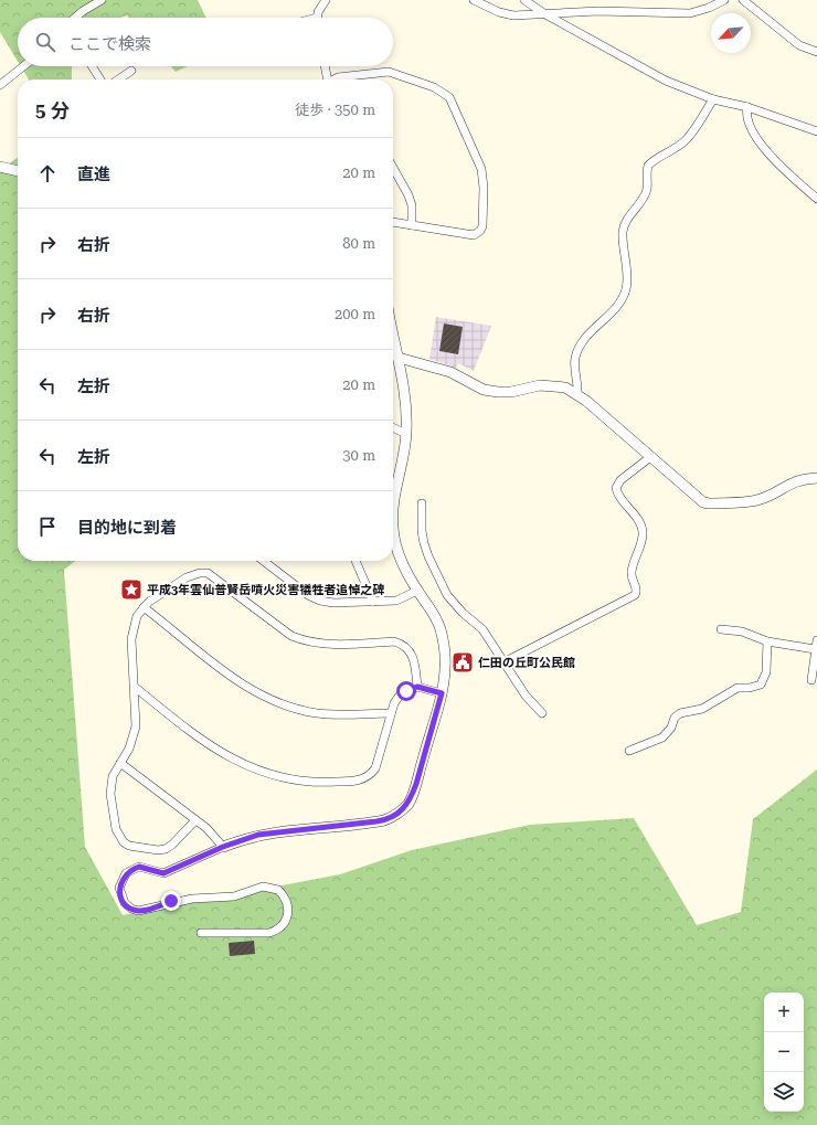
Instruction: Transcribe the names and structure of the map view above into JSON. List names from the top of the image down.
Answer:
{
  "places": {
    "place": ["平成3年雲仙普賢岳噴火災害犠牲者追悼之碑"],
    "public building": ["仁田の丘町公民館"]
  },
  "north": "bottom left",
  "page": {
    "search": "ここで検索",
    "heading": ["5 分", "徒歩 · 350 m"],
    "list": [
      ["直進", "20 m"],
      ["右折", "80 m"],
      ["右折", "200 m"],
      ["左折", "20 m"],
      ["左折", "30 m"],
      "目的地に到着"
    ],
    "map_buttons": ["+", "−"]
  }
}
